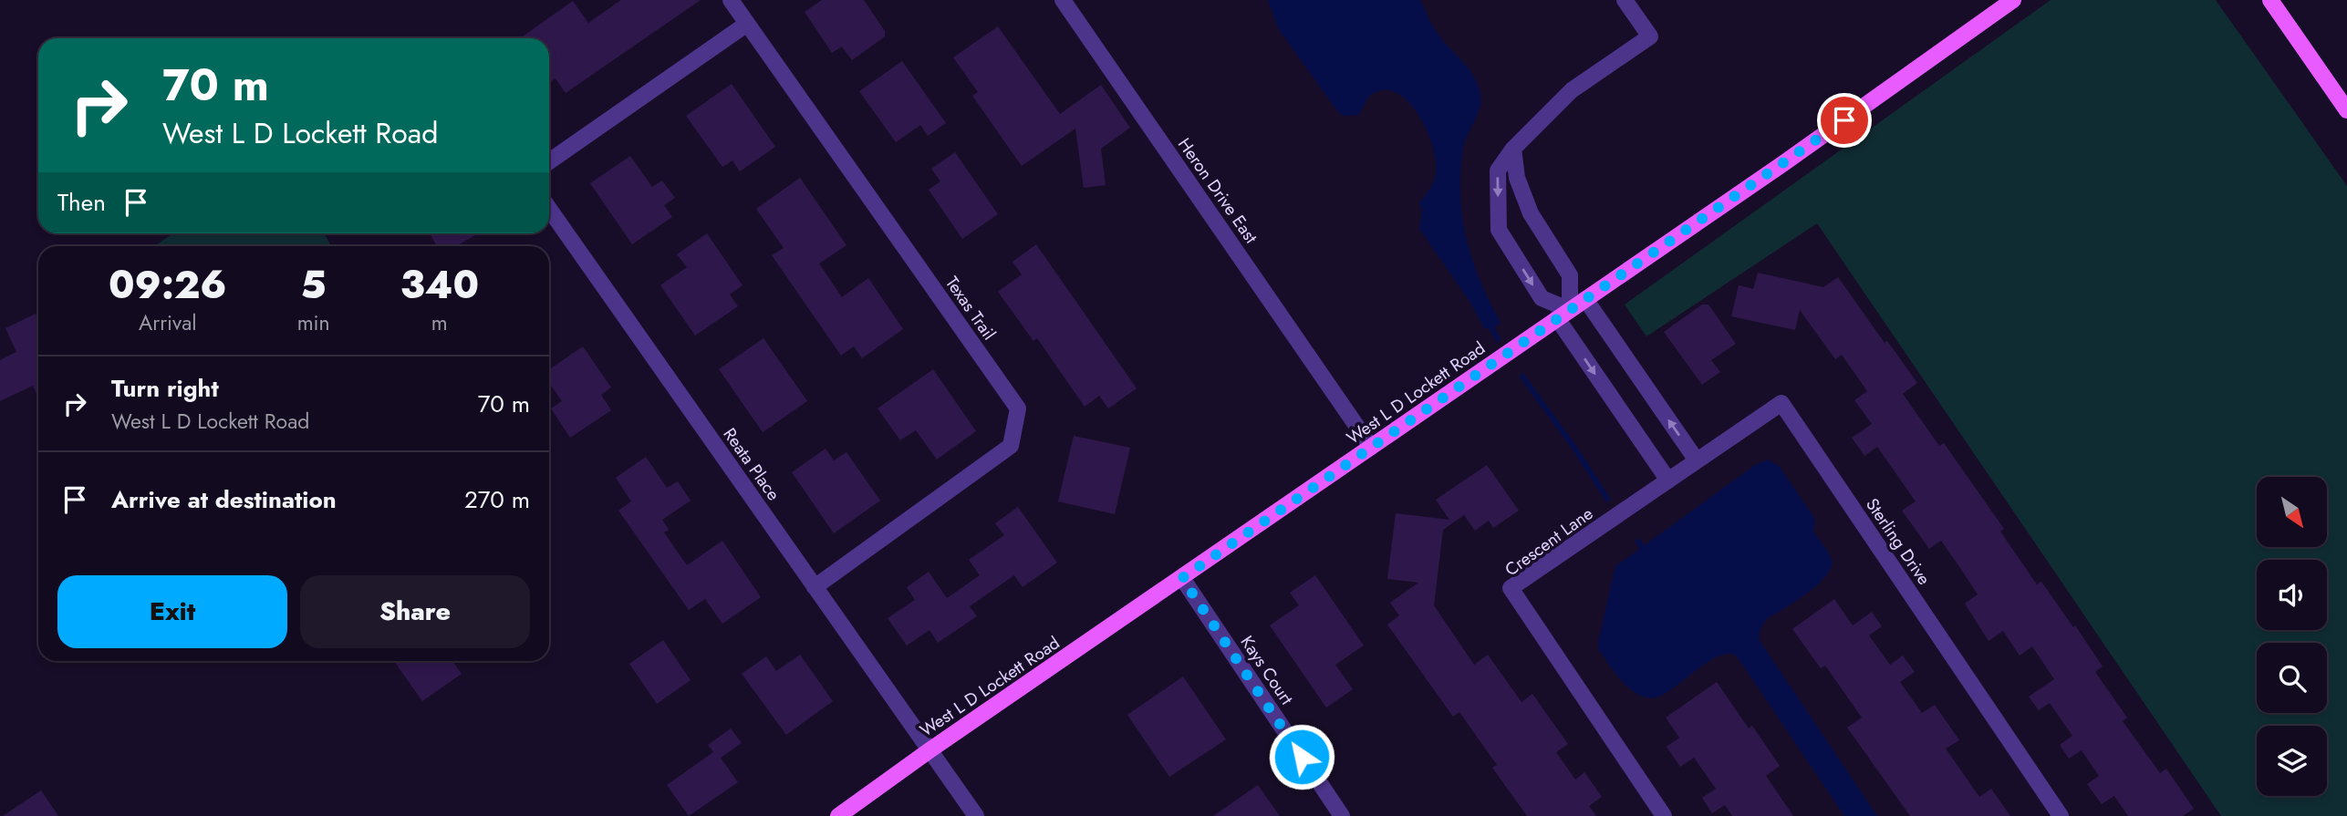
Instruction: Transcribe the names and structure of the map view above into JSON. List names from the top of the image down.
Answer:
{
  "streets": {
    "main road": ["West L D Lockett Road"],
    "street": [
      "Heron Drive East",
      "Texas Trail",
      "Reata Place",
      "Crescent Lane",
      "Sterling Drive",
      "Kays Court"
    ]
  },
  "crossings": [
    ["Heron Drive East", "West L D Lockett Road"],
    ["Texas Trail", "Reata Place"],
    ["West L D Lockett Road", "Reata Place"],
    ["West L D Lockett Road", "Kays Court"],
    ["Crescent Lane", "Sterling Drive"]
  ],
  "north": "bottom right",
  "page": {
    "turn": ["70 m", "West L D Lockett Road"],
    "then": "Then",
    "eta": [
      "09:26",
      "Arrival",
      "5",
      "min",
      "340",
      "m"
    ],
    "list": [
      {
        "name": "Turn right",
        "note": "West L D Lockett Road",
        "value": "70 m"
      },
      {
        "name": "Arrive at destination",
        "value": "270 m"
      }
    ],
    "buttons": ["Exit", "Share"]
  }
}
